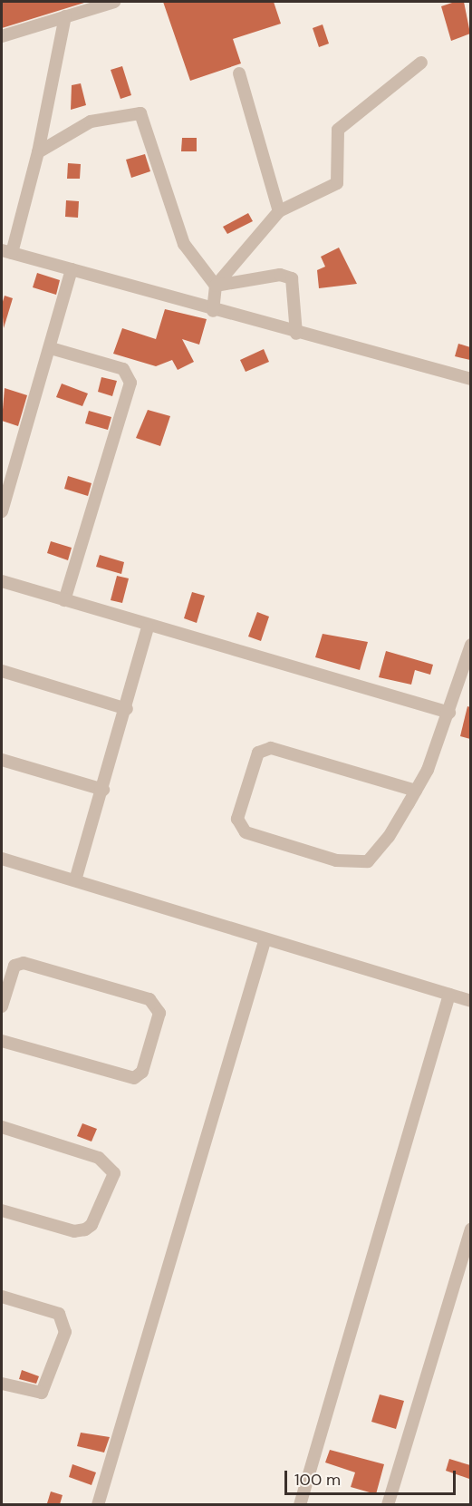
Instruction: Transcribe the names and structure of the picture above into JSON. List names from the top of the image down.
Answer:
{
  "scale_bar": "100 m"
}
